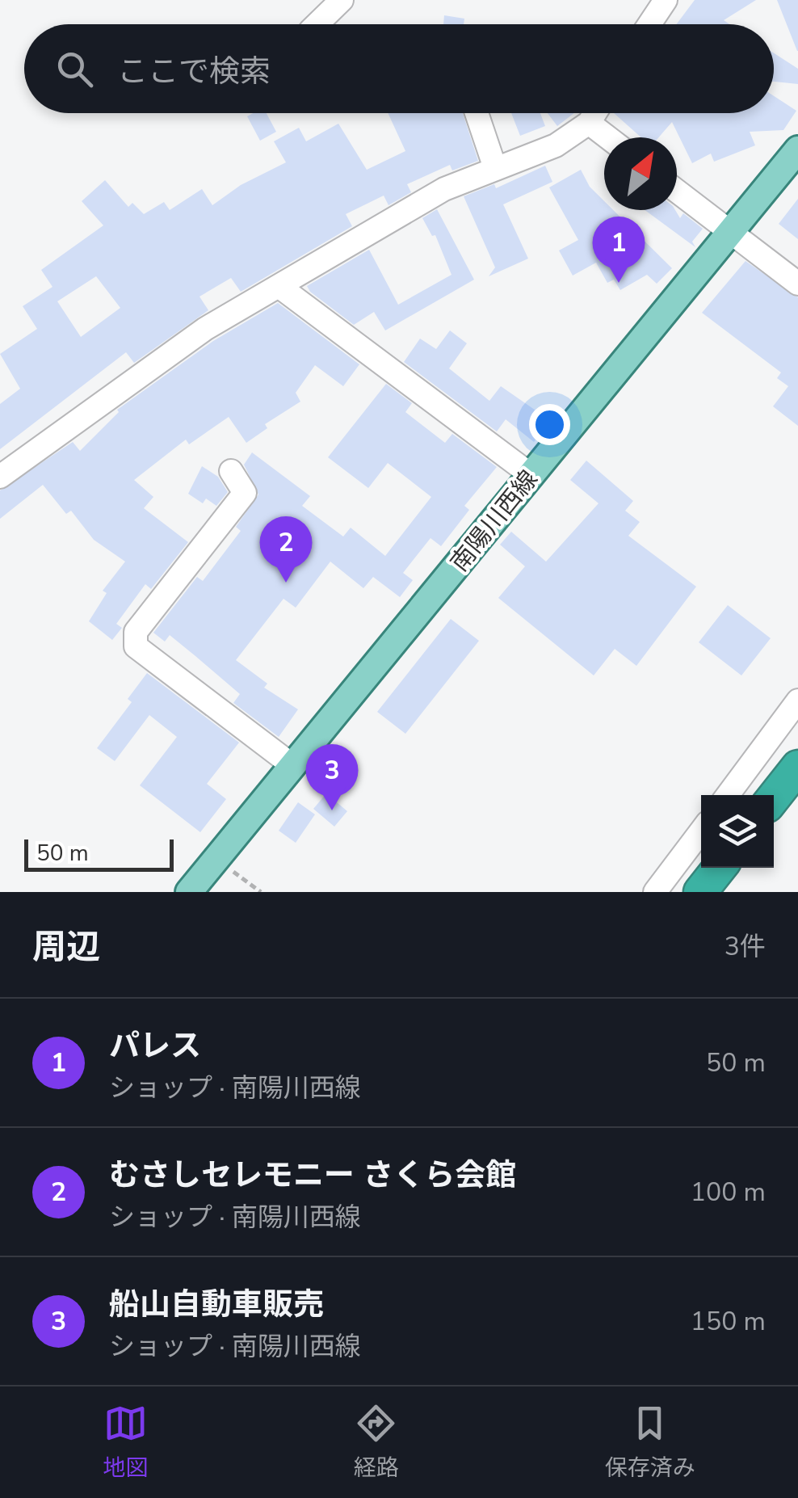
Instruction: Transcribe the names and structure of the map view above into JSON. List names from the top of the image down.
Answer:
{
  "streets": {
    "main road": ["南陽川西線"]
  },
  "scale_bar": "50 m",
  "north": "top right",
  "page": {
    "search": "ここで検索",
    "pins": ["1", "2", "3"],
    "scale": "50 m",
    "heading": ["周辺", "3件"],
    "list": [
      {
        "mark": "1",
        "name": "パレス",
        "note": "ショップ · 南陽川西線",
        "value": "50 m"
      },
      {
        "mark": "2",
        "name": "むさしセレモニー さくら会館",
        "note": "ショップ · 南陽川西線",
        "value": "100 m"
      },
      {
        "mark": "3",
        "name": "船山自動車販売",
        "note": "ショップ · 南陽川西線",
        "value": "150 m"
      }
    ],
    "nav": ["地図", "経路", "保存済み"]
  }
}
